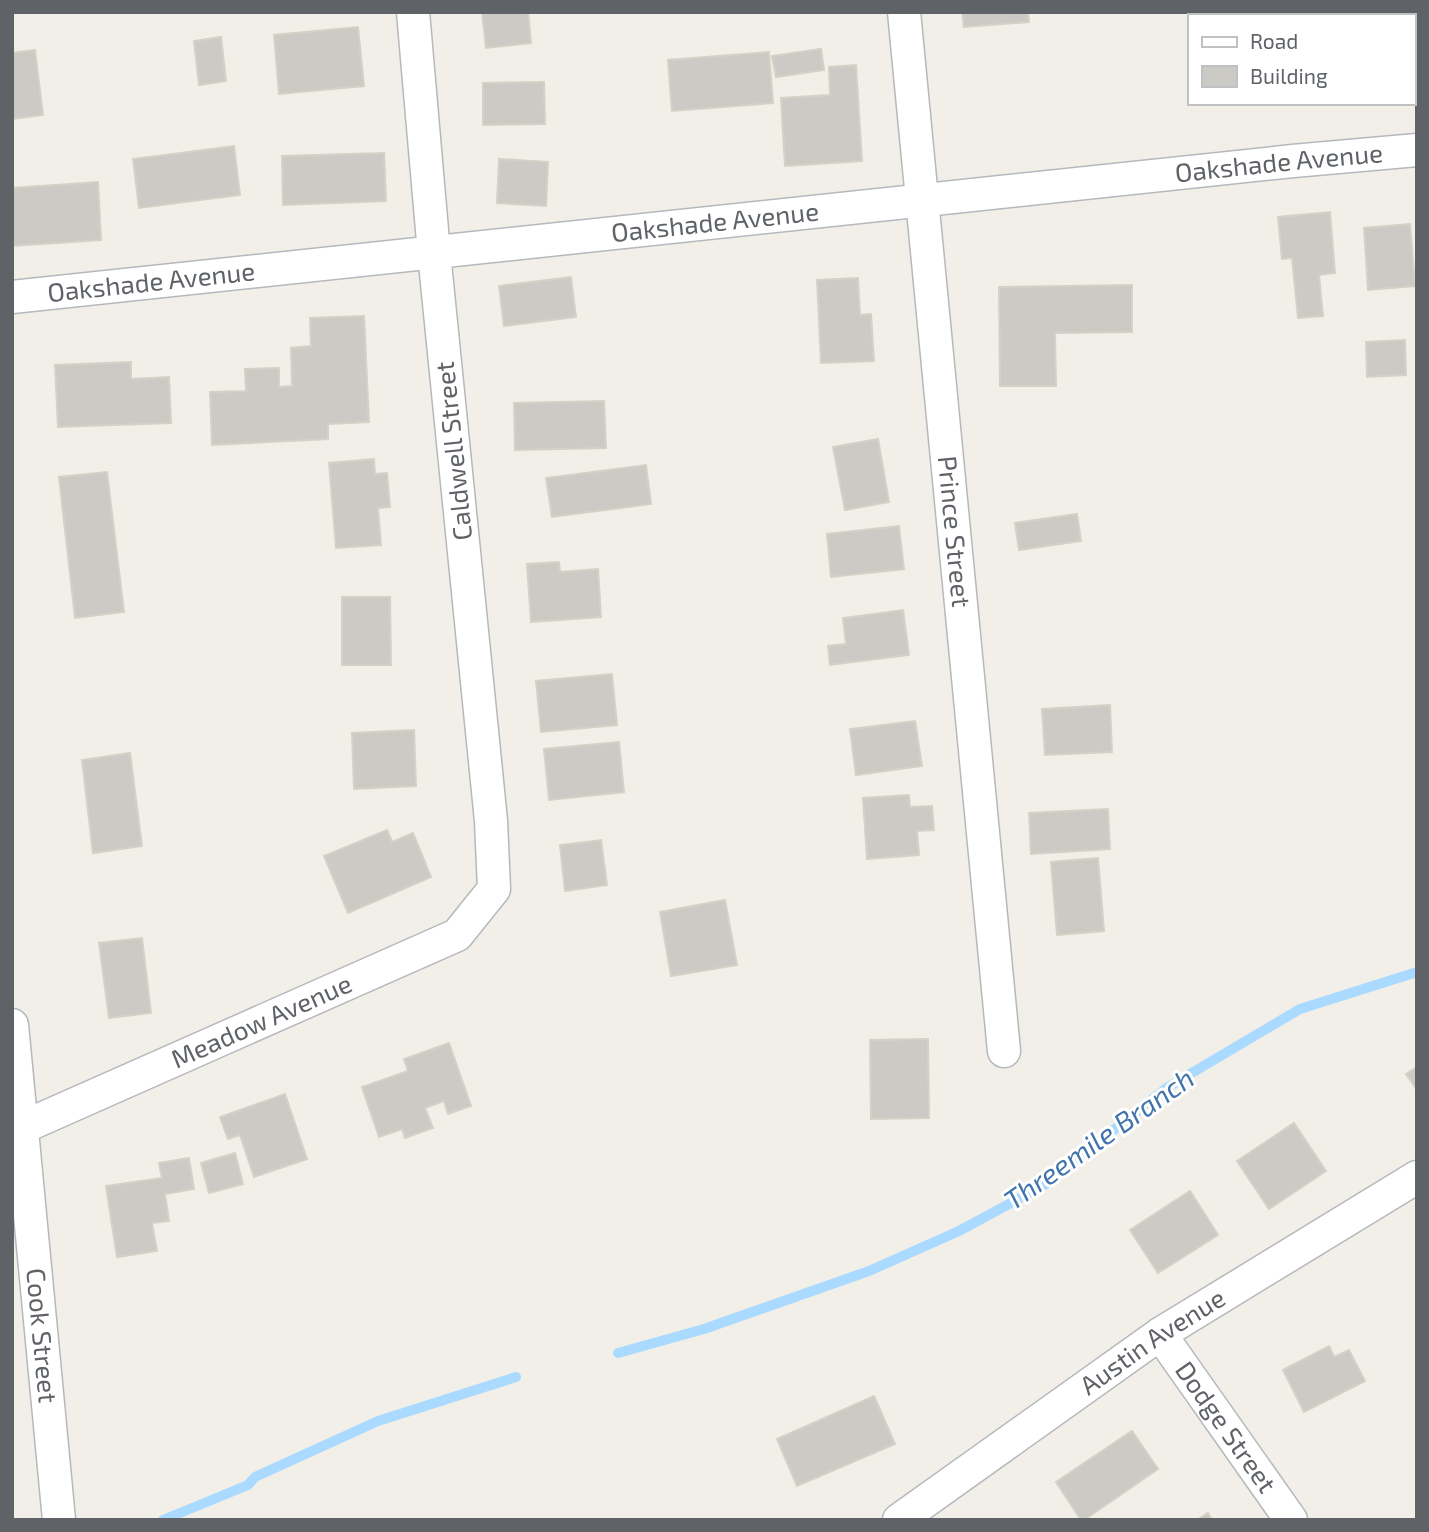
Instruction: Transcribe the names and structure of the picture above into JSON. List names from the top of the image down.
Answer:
{
  "streets": {
    "street": [
      "Oakshade Avenue",
      "Caldwell Street",
      "Prince Street",
      "Meadow Avenue",
      "Cook Street",
      "Austin Avenue",
      "Dodge Street"
    ]
  },
  "crossings": [
    ["Oakshade Avenue", "Caldwell Street"],
    ["Oakshade Avenue", "Prince Street"],
    ["Caldwell Street", "Meadow Avenue"],
    ["Meadow Avenue", "Cook Street"],
    ["Austin Avenue", "Dodge Street"]
  ],
  "water": ["Threemile Branch"],
  "legend": ["Road", "Building"]
}
